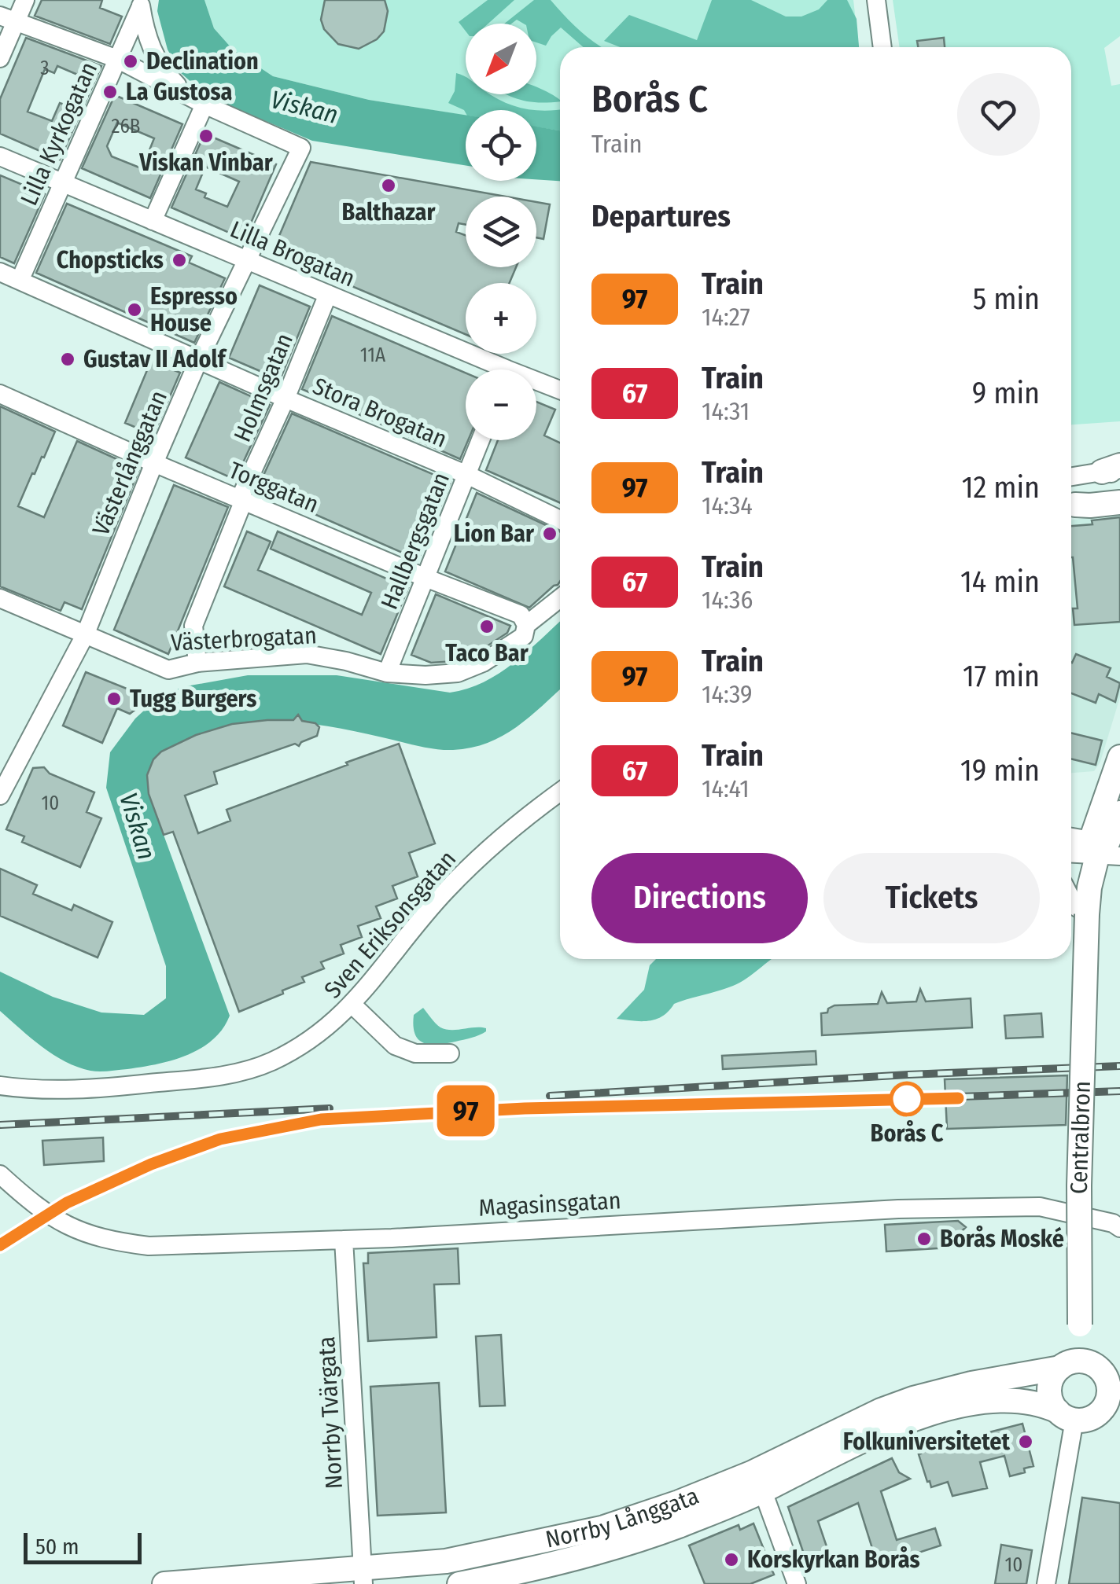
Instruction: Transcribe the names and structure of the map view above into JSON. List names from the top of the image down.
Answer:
{
  "streets": {
    "main road": ["Centralbron", "Norrby Långgata"],
    "street": [
      "Lilla Kyrkogatan",
      "Lilla Brogatan",
      "Holmsgatan",
      "Stora Brogatan",
      "Västerlånggatan",
      "Torggatan",
      "Hallbergsgatan",
      "Västerbrogatan",
      "Sven Eriksonsgatan",
      "Magasinsgatan",
      "Norrby Tvärgata"
    ]
  },
  "crossings": [
    ["Lilla Kyrkogatan", "Lilla Brogatan"],
    ["Lilla Kyrkogatan", "Stora Brogatan"],
    ["Lilla Brogatan", "Holmsgatan"],
    ["Lilla Brogatan", "Västerlånggatan"],
    ["Holmsgatan", "Stora Brogatan"],
    ["Holmsgatan", "Torggatan"],
    ["Holmsgatan", "Västerbrogatan"],
    ["Stora Brogatan", "Västerlånggatan"],
    ["Stora Brogatan", "Hallbergsgatan"],
    ["Västerlånggatan", "Torggatan"],
    ["Västerlånggatan", "Västerbrogatan"],
    ["Torggatan", "Hallbergsgatan"],
    ["Torggatan", "Västerbrogatan"],
    ["Hallbergsgatan", "Västerbrogatan"],
    ["Centralbron", "Norrby Långgata"],
    ["Magasinsgatan", "Norrby Tvärgata"],
    ["Norrby Tvärgata", "Norrby Långgata"]
  ],
  "water": ["Viskan"],
  "places": [
    "Declination",
    "La Gustosa",
    "Viskan Vinbar",
    "Balthazar",
    "Chopsticks",
    "Espresso House",
    "Gustav II Adolf",
    "Lion Bar",
    "Taco Bar",
    "Tugg Burgers",
    "Borås C",
    "Borås Moské",
    "Folkuniversitetet",
    "Korskyrkan Borås"
  ],
  "house_numbers": [
    "3",
    "26B",
    "11A",
    "10",
    "10"
  ],
  "scale_bar": "50 m",
  "north": "bottom left",
  "page": {
    "on_map": "97",
    "map_buttons": ["+", "−"],
    "heading": [
      ["Borås C", "Train"],
      "Departures"
    ],
    "list": [
      {
        "mark": "97",
        "name": "Train",
        "note": "14:27",
        "value": "5 min"
      },
      {
        "mark": "67",
        "name": "Train",
        "note": "14:31",
        "value": "9 min"
      },
      {
        "mark": "97",
        "name": "Train",
        "note": "14:34",
        "value": "12 min"
      },
      {
        "mark": "67",
        "name": "Train",
        "note": "14:36",
        "value": "14 min"
      },
      {
        "mark": "97",
        "name": "Train",
        "note": "14:39",
        "value": "17 min"
      },
      {
        "mark": "67",
        "name": "Train",
        "note": "14:41",
        "value": "19 min"
      }
    ],
    "buttons": ["Directions", "Tickets"],
    "scale": "50 m"
  }
}
